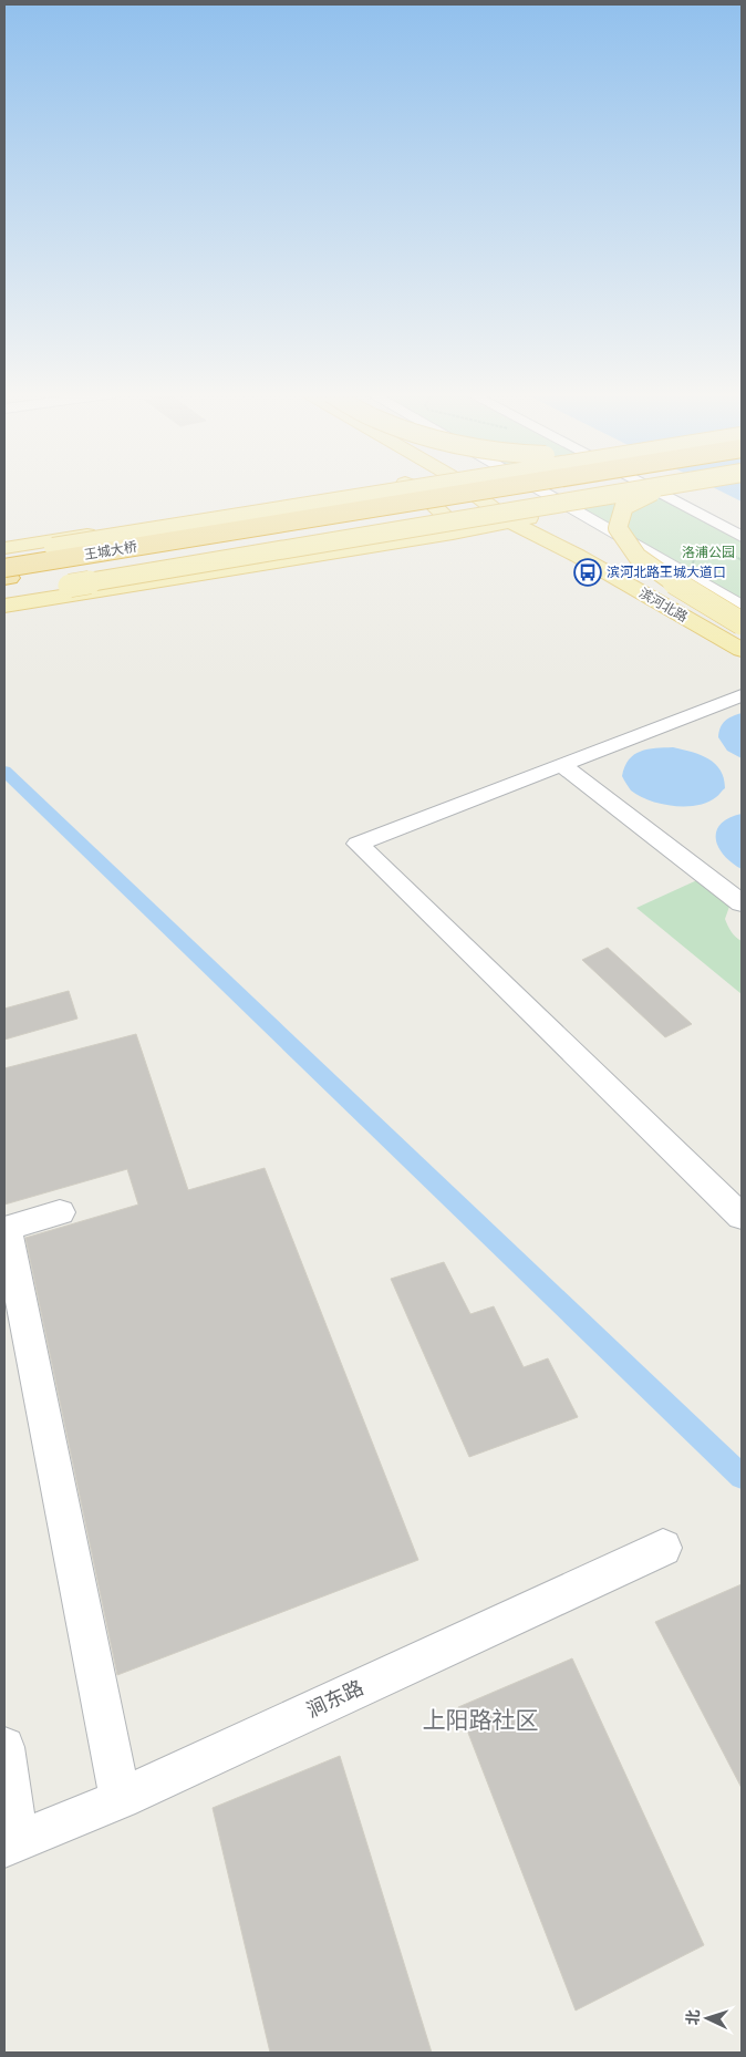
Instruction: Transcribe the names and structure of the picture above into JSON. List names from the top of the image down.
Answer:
{
  "streets": {
    "highway": ["王城大桥"],
    "main road": ["滨河北路"],
    "street": ["涧东路"]
  },
  "districts": ["上阳路社区"],
  "parks": ["洛浦公园"],
  "places": {
    "bus stop": ["滨河北路王城大道口"]
  },
  "north": "left"
}
